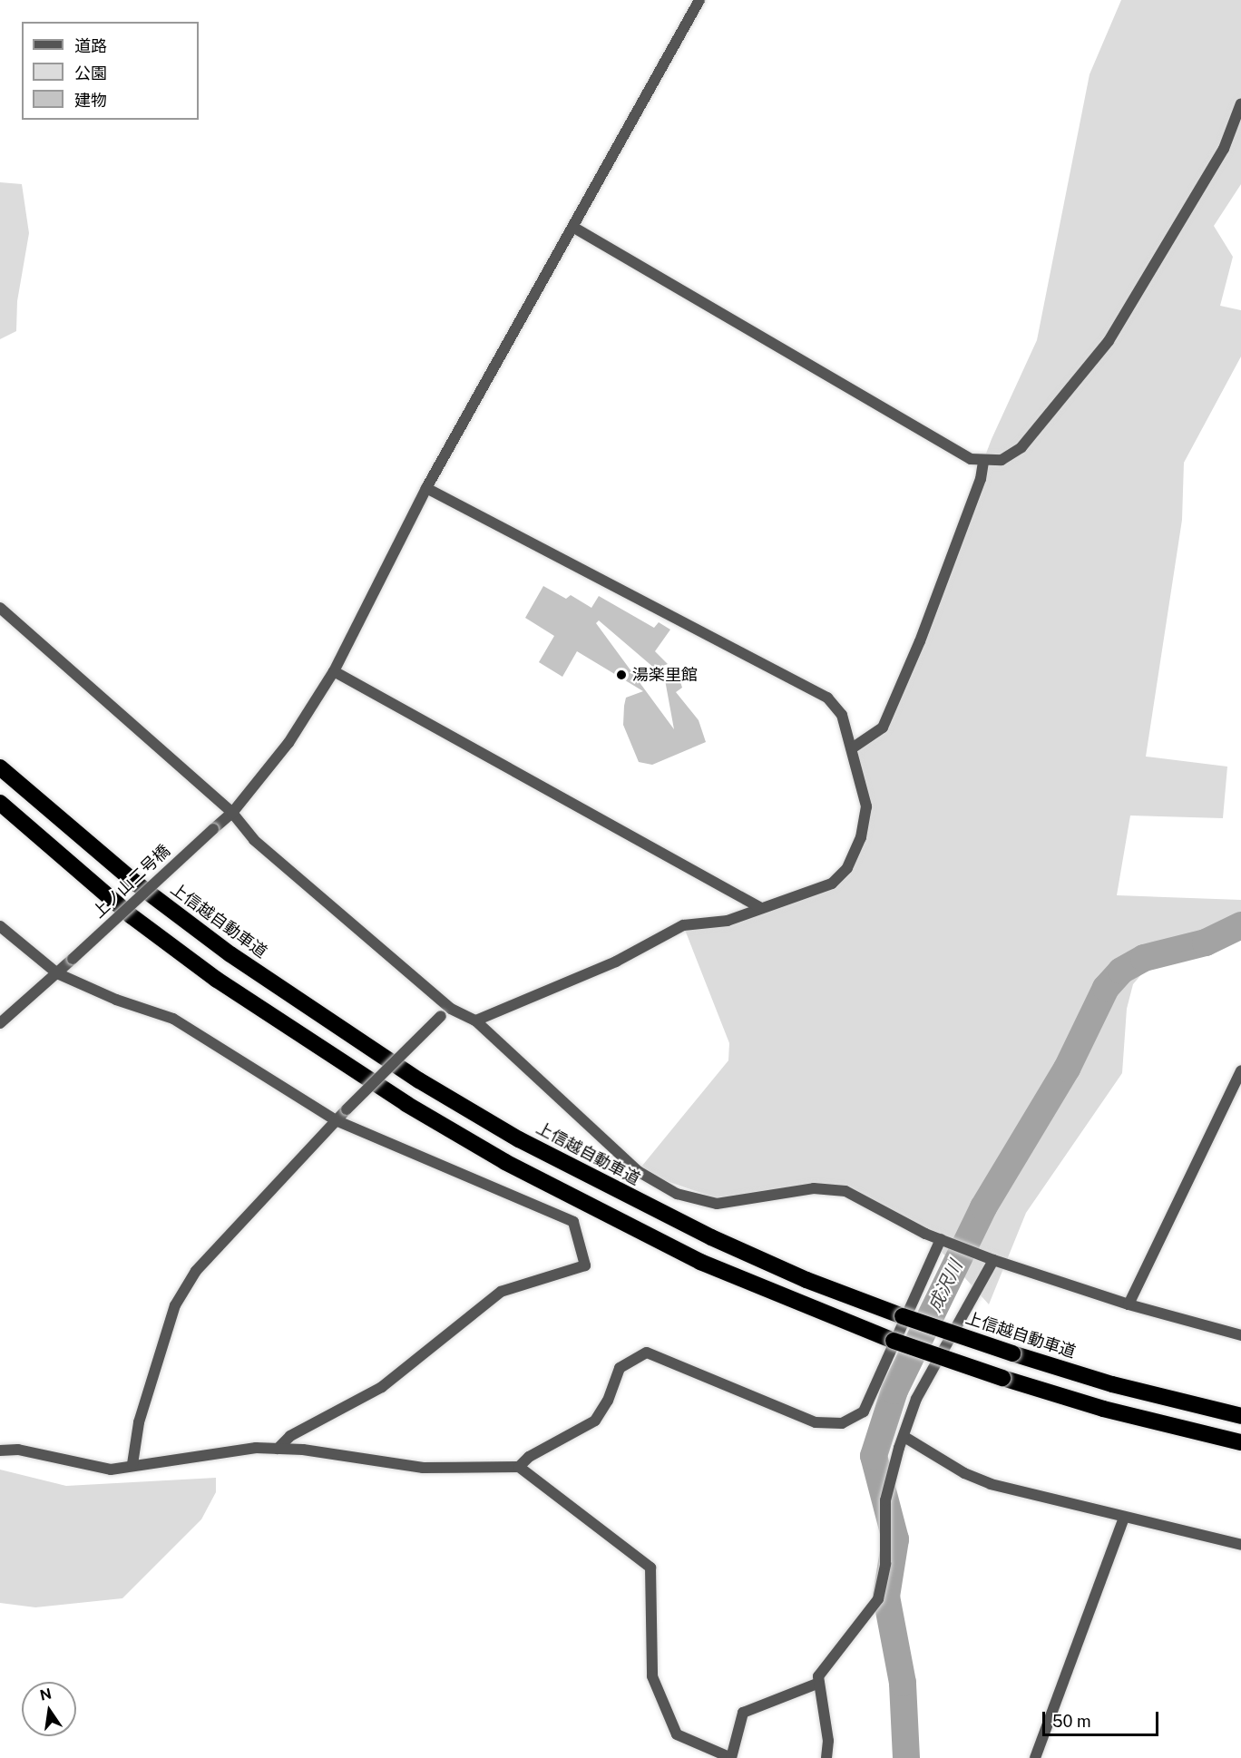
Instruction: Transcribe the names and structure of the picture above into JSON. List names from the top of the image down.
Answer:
{
  "streets": {
    "highway": ["上信越自動車道"],
    "street": ["上ノ山二号橋"]
  },
  "water": ["成沢川"],
  "places": ["湯楽里館"],
  "legend": ["道路", "公園", "建物"],
  "scale_bar": "50 m",
  "north": "top"
}
